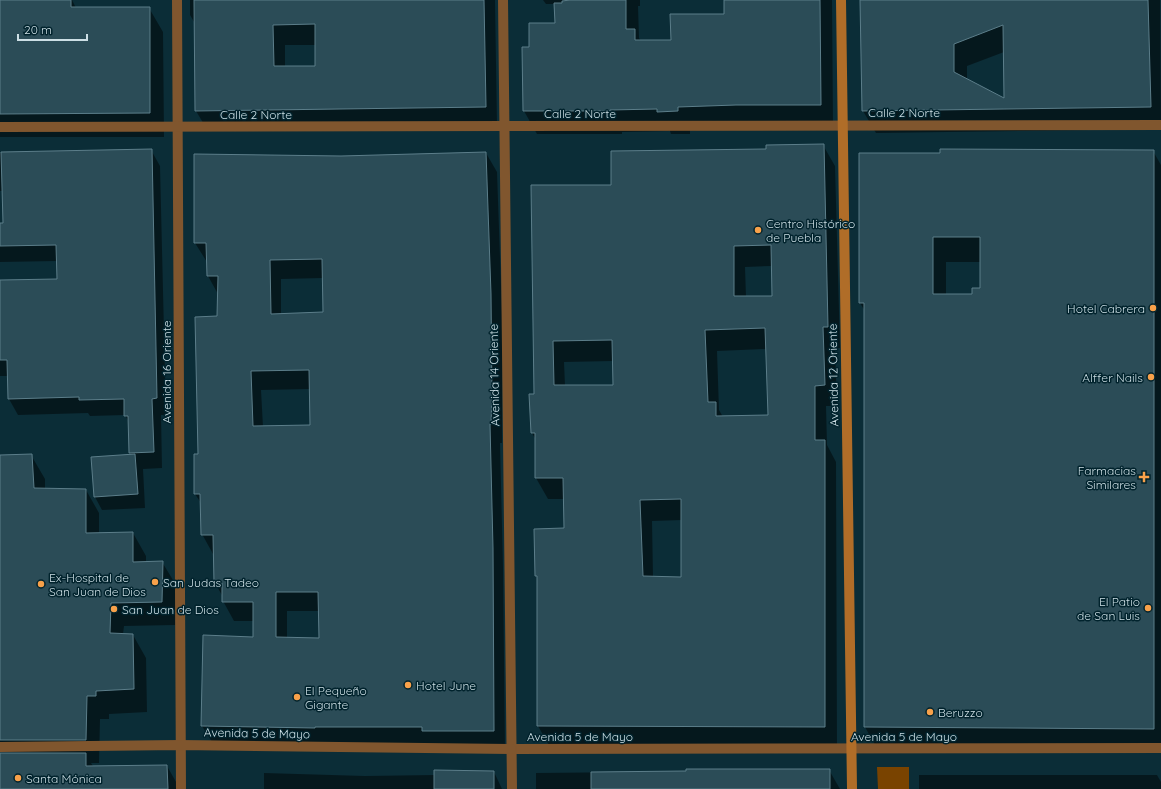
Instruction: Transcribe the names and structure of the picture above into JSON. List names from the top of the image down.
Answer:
{
  "streets": {
    "main road": ["Avenida 12 Oriente"],
    "street": [
      "Calle 2 Norte",
      "Avenida 16 Oriente",
      "Avenida 14 Oriente",
      "Avenida 5 de Mayo"
    ]
  },
  "crossings": [
    ["Calle 2 Norte", "Avenida 16 Oriente"],
    ["Calle 2 Norte", "Avenida 14 Oriente"],
    ["Calle 2 Norte", "Avenida 12 Oriente"],
    ["Avenida 16 Oriente", "Avenida 5 de Mayo"],
    ["Avenida 14 Oriente", "Avenida 5 de Mayo"],
    ["Avenida 12 Oriente", "Avenida 5 de Mayo"]
  ],
  "places": {
    "other": [
      "Centro Histórico de Puebla",
      "Hotel Cabrera",
      "Alffer Nails",
      "San Judas Tadeo",
      "Ex-Hospital de San Juan de Dios",
      "El Patio de San Luis",
      "San Juan de Dios",
      "Hotel June",
      "El Pequeño Gigante",
      "Beruzzo",
      "Santa Mónica"
    ],
    "health": ["Farmacias Similares"]
  },
  "scale_bar": "20 m"
}
